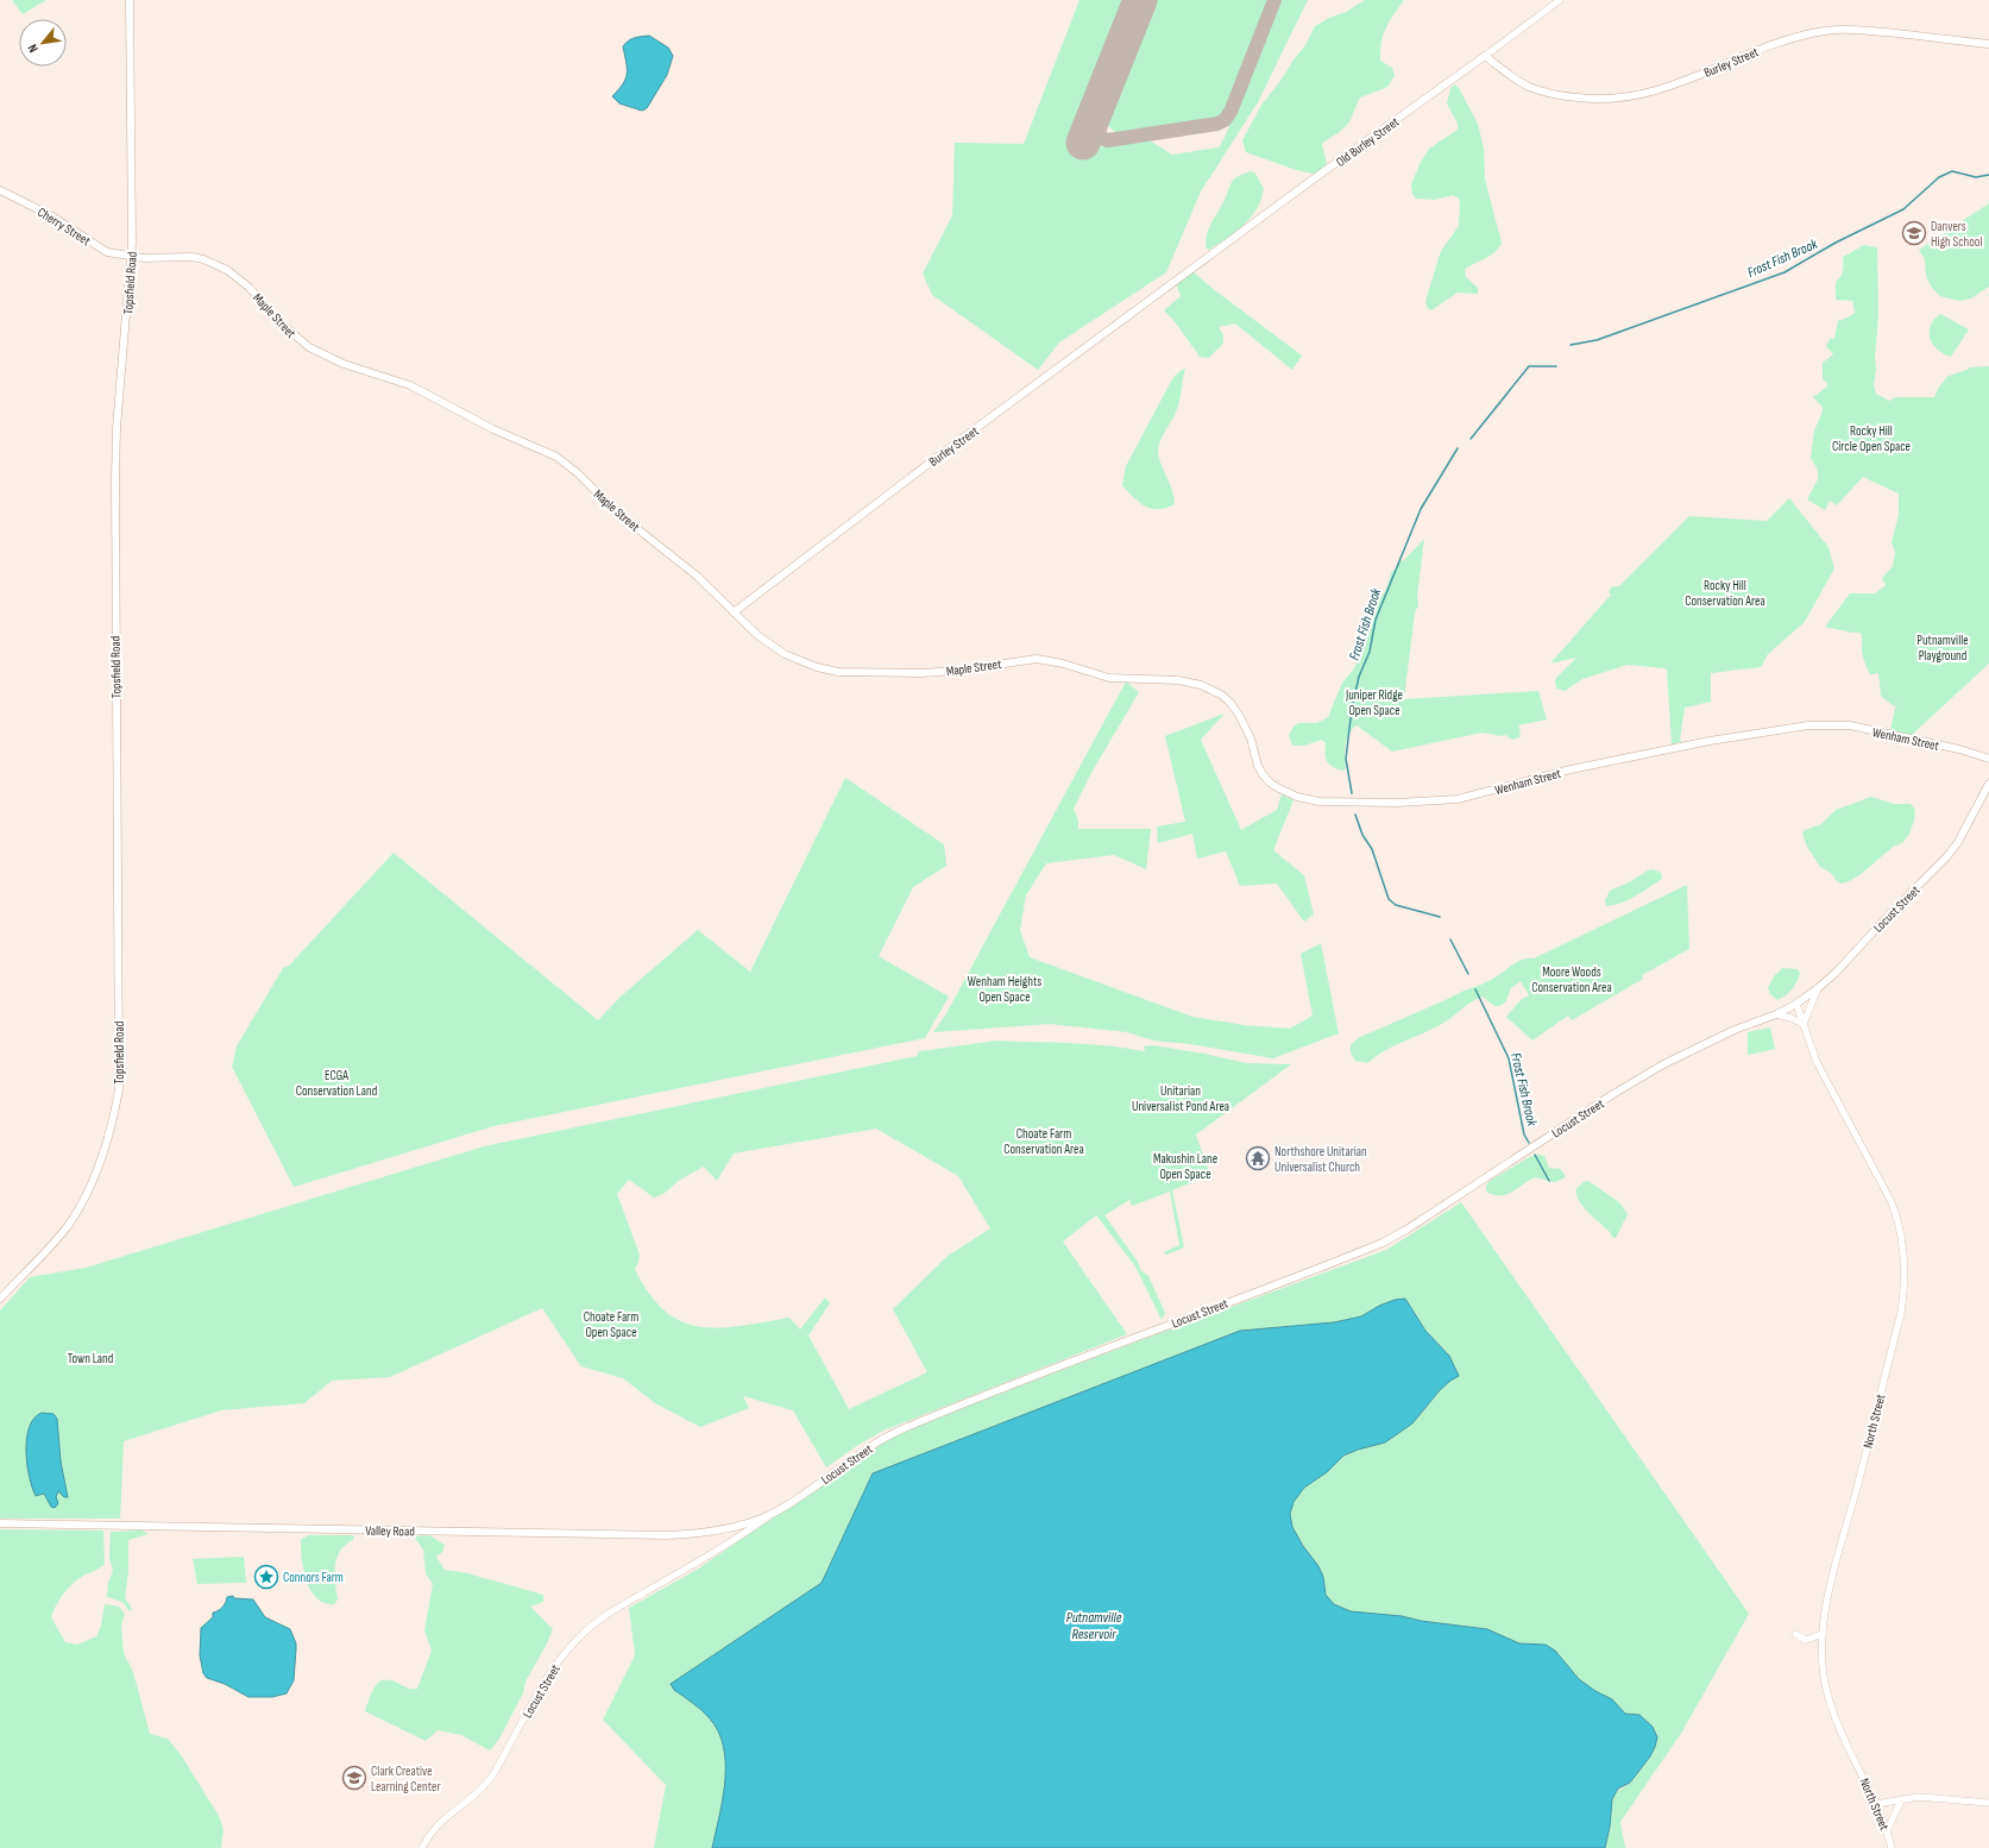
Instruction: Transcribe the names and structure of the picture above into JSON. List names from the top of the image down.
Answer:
{
  "streets": {
    "main road": [
      "Burley Street",
      "Old Burley Street",
      "Cherry Street",
      "Topsfield Road",
      "Maple Street",
      "Wenham Street",
      "Locust Street",
      "Valley Road"
    ],
    "street": ["North Street"]
  },
  "crossings": [
    ["Burley Street", "Old Burley Street"],
    ["Burley Street", "Maple Street"],
    ["Cherry Street", "Topsfield Road"],
    ["Cherry Street", "Maple Street"],
    ["Topsfield Road", "Maple Street"],
    ["Maple Street", "Wenham Street"],
    ["Locust Street", "North Street"],
    ["Locust Street", "Valley Road"]
  ],
  "water": ["Frost Fish Brook", "Putnamville Reservoir"],
  "parks": [
    "Rocky Hill Circle Open Space",
    "Rocky Hill Conservation Area",
    "Putnamville Playground",
    "Juniper Ridge Open Space",
    "Moore Woods Conservation Area",
    "Wenham Heights Open Space",
    "ECGA Conservation Land",
    "Unitarian Universalist Pond Area",
    "Choate Farm Conservation Area",
    "Makushin Lane Open Space",
    "Choate Farm Open Space",
    "Town Land"
  ],
  "places": {
    "school or university": ["Danvers High School", "Clark Creative Learning Center"],
    "temple": ["Northshore Unitarian Universalist Church"],
    "place": ["Connors Farm"]
  },
  "north": "bottom left"
}
